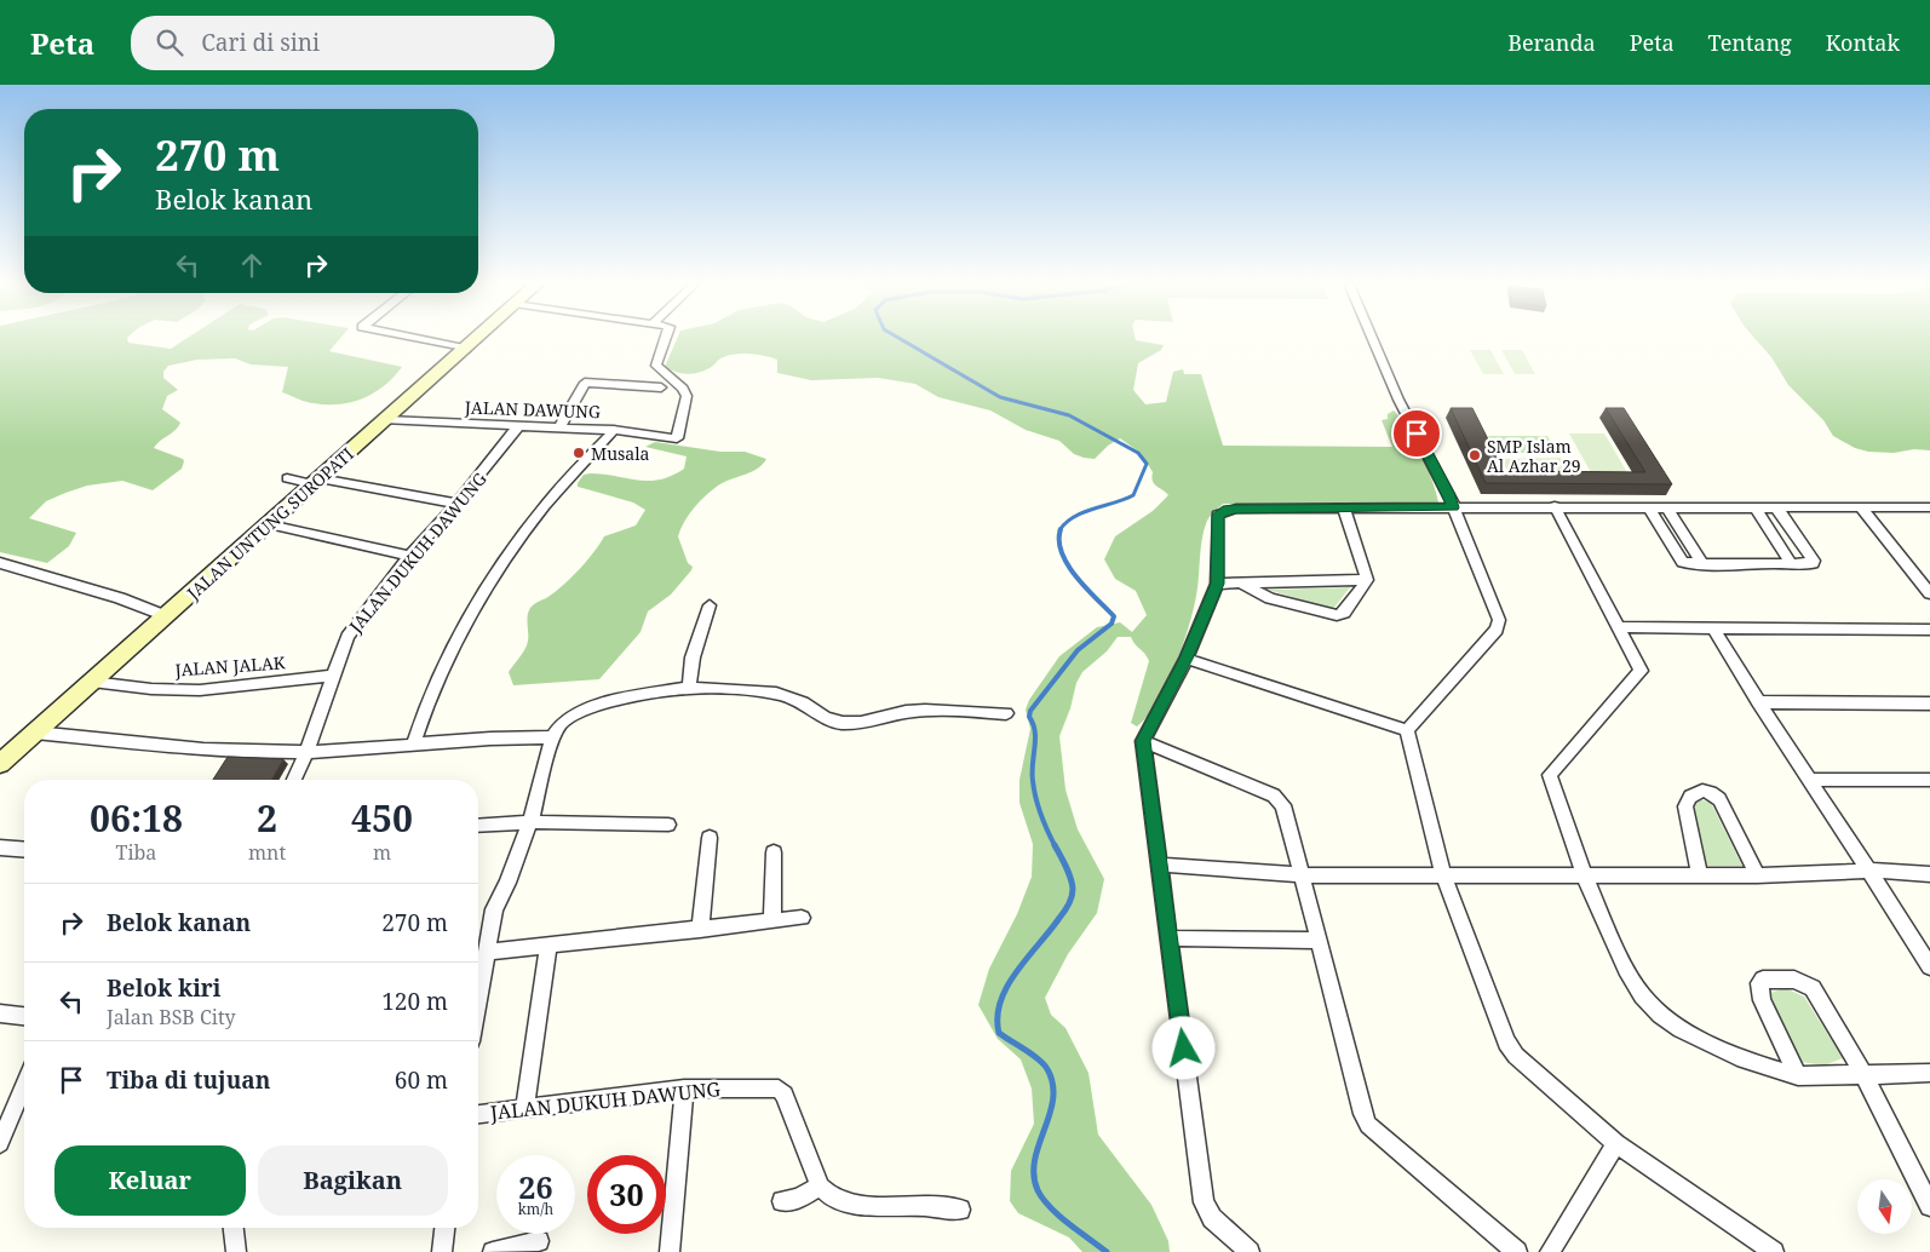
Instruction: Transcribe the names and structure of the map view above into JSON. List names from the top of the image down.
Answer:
{
  "streets": {
    "main road": ["JALAN UNTUNG SUROPATI"],
    "street": ["JALAN DAWUNG", "JALAN DUKUH DAWUNG", "JALAN JALAK"]
  },
  "crossings": [
    ["JALAN DAWUNG", "JALAN UNTUNG SUROPATI"],
    ["JALAN DAWUNG", "JALAN DUKUH DAWUNG"],
    ["JALAN UNTUNG SUROPATI", "JALAN JALAK"],
    ["JALAN DUKUH DAWUNG", "JALAN JALAK"]
  ],
  "places": ["Musala", "SMP Islam Al Azhar 29"],
  "north": "bottom",
  "page": {
    "header": "Peta",
    "search": "Cari di sini",
    "nav": [
      "Beranda",
      "Peta",
      "Tentang",
      "Kontak"
    ],
    "turn": ["270 m", "Belok kanan"],
    "eta": [
      "06:18",
      "Tiba",
      "2",
      "mnt",
      "450",
      "m"
    ],
    "list": [
      {
        "name": "Belok kanan",
        "value": "270 m"
      },
      {
        "name": "Belok kiri",
        "note": "Jalan BSB City",
        "value": "120 m"
      },
      {
        "name": "Tiba di tujuan",
        "value": "60 m"
      }
    ],
    "buttons": ["Keluar", "Bagikan"],
    "speed": "26 km/h",
    "limit": "30"
  }
}
